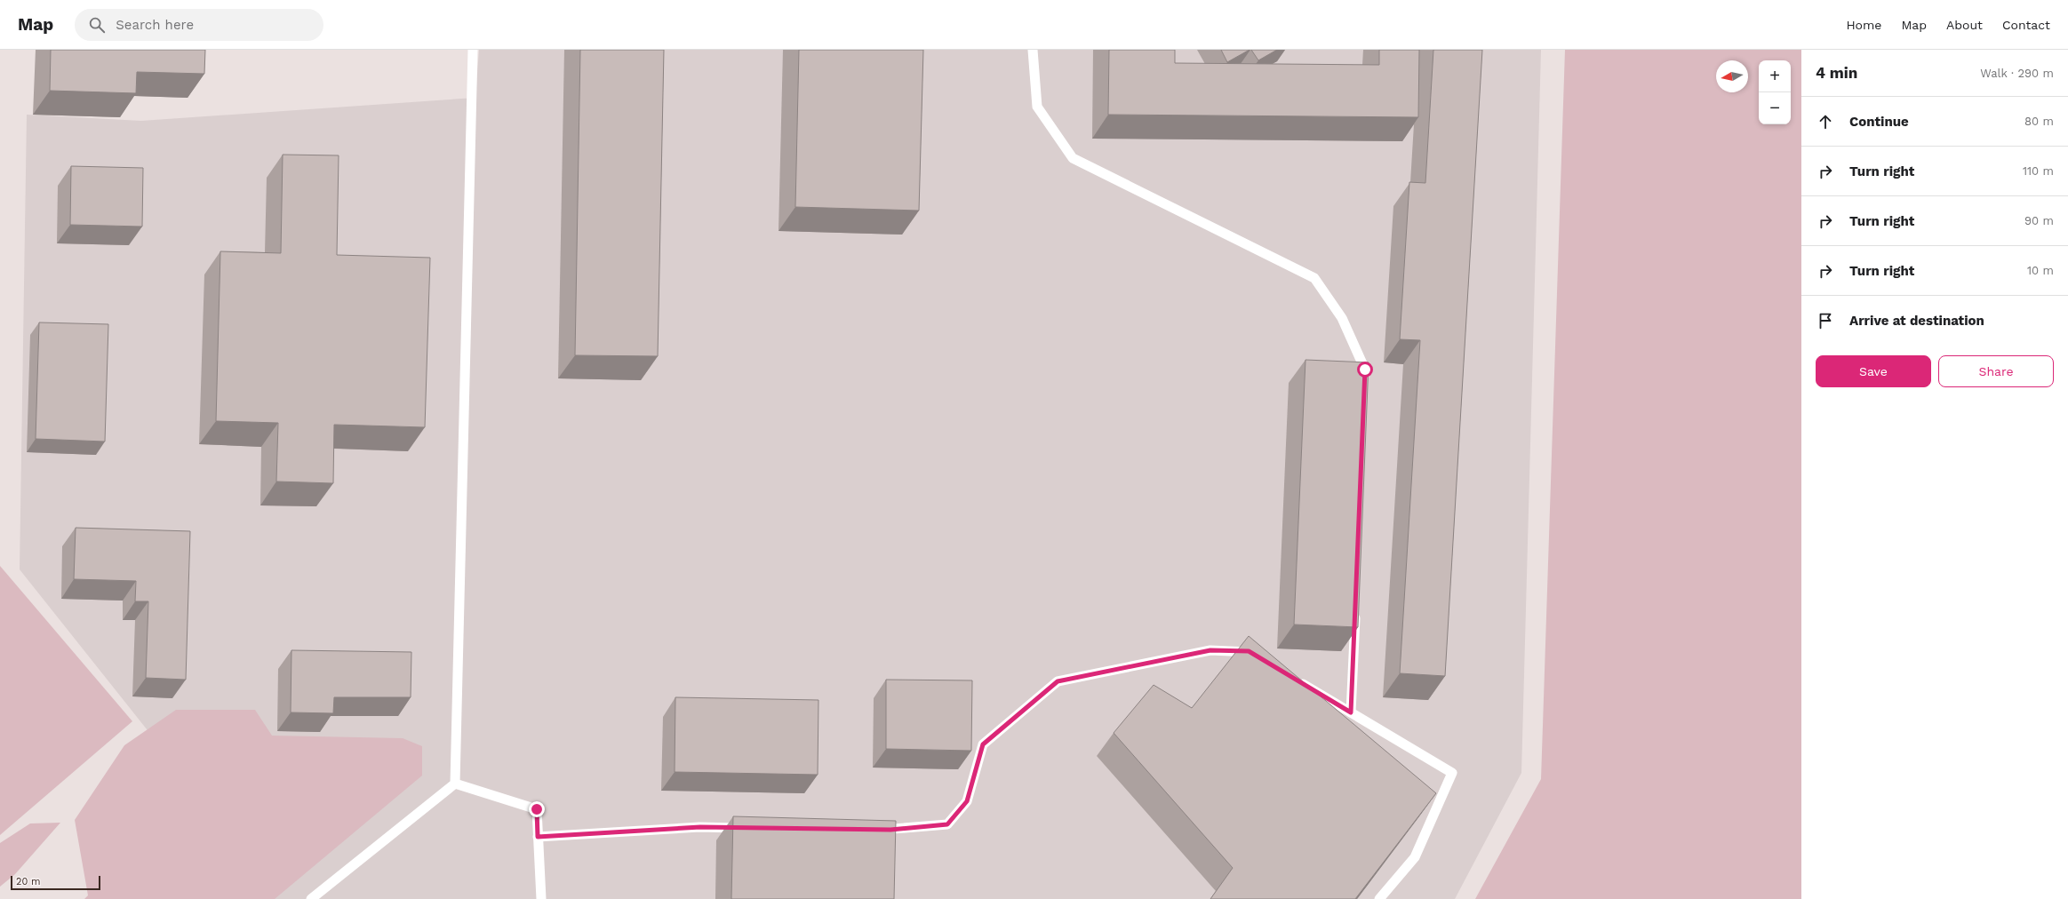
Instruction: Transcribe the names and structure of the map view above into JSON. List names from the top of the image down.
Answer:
{
  "scale_bar": "20 m",
  "north": "left",
  "page": {
    "header": "Map",
    "search": "Search here",
    "nav": [
      "Home",
      "Map",
      "About",
      "Contact"
    ],
    "heading": ["4 min", "Walk · 290 m"],
    "map_buttons": ["+", "−"],
    "list": [
      ["Continue", "80 m"],
      ["Turn right", "110 m"],
      ["Turn right", "90 m"],
      ["Turn right", "10 m"],
      "Arrive at destination"
    ],
    "buttons": ["Save", "Share"],
    "scale": "20 m"
  }
}
